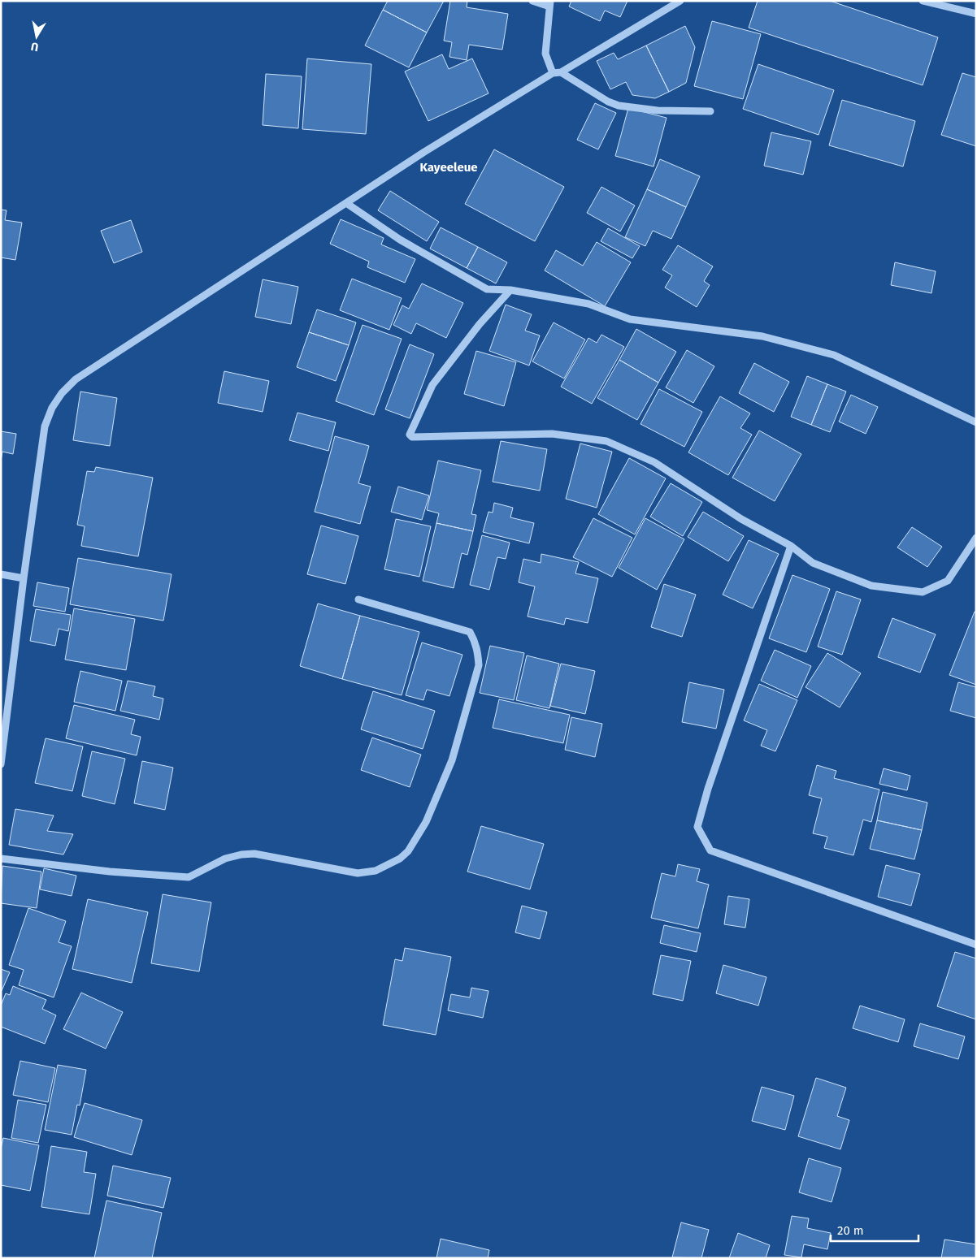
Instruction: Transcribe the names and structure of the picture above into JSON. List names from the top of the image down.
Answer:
{
  "districts": ["Kayeeleue"],
  "scale_bar": "20 m",
  "north": "bottom"
}
